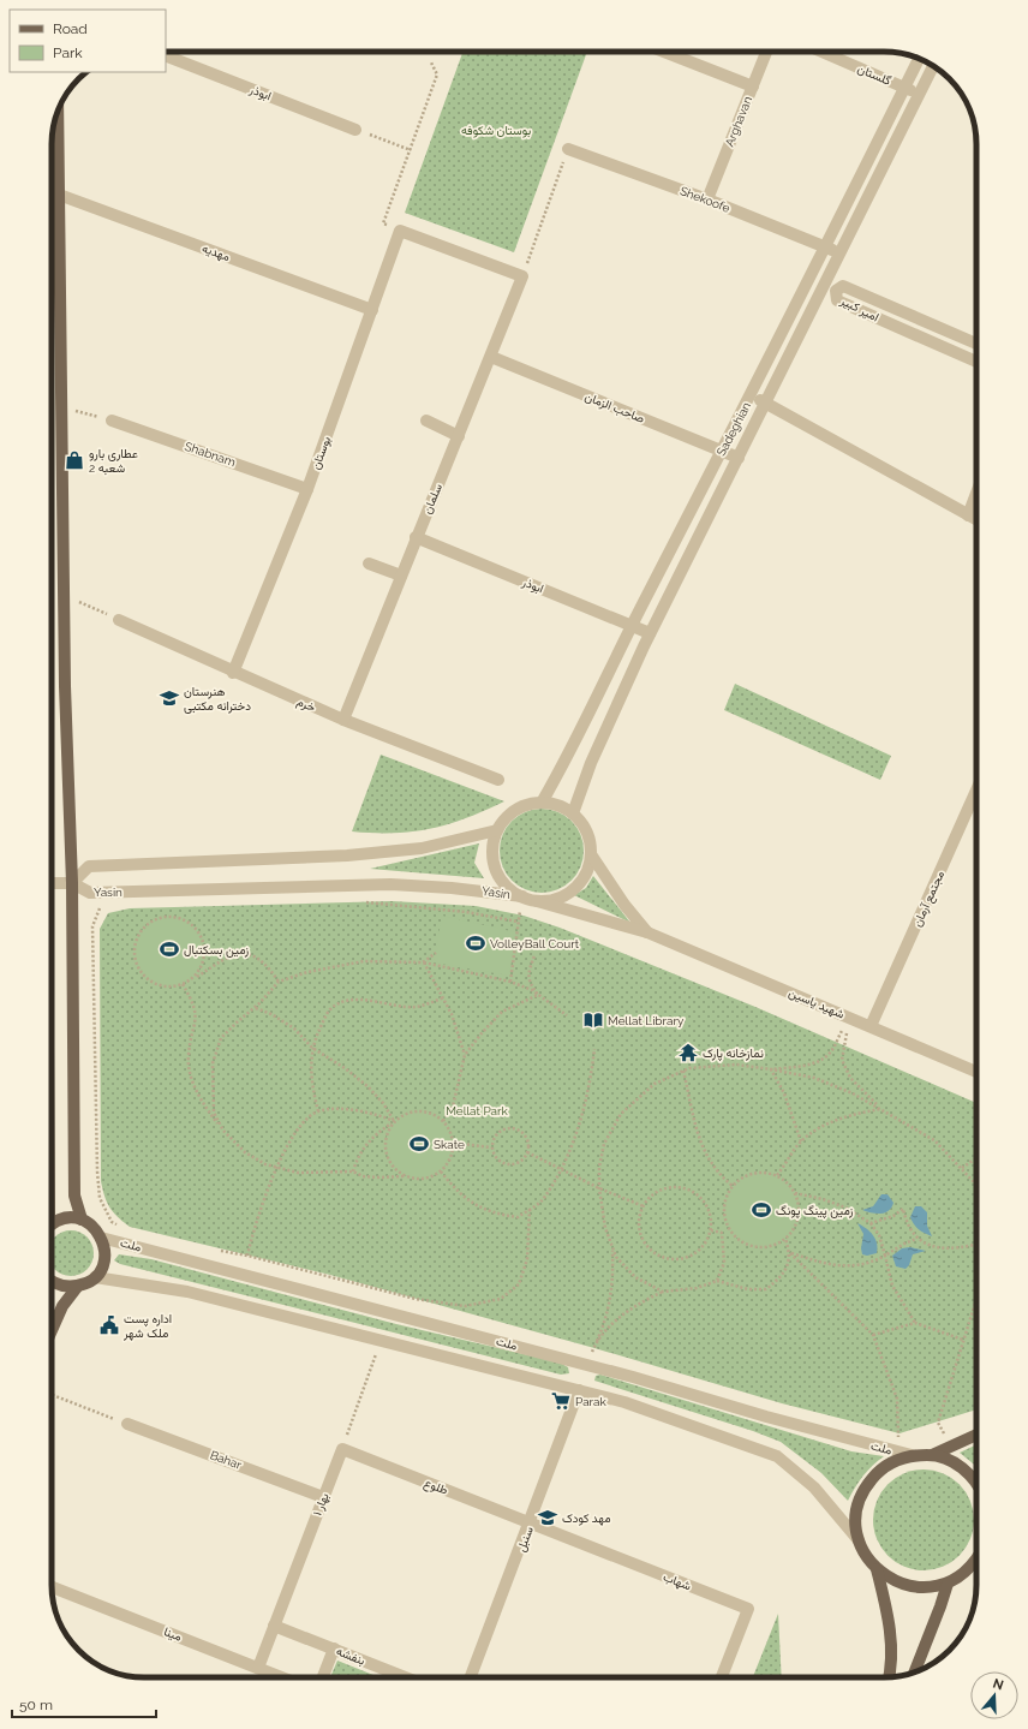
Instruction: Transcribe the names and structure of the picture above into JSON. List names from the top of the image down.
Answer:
{
  "streets": {
    "street": [
      "گلستان",
      "ابوذر",
      "Arghavan",
      "Shekoofe",
      "مهدیه",
      "امیر کبیر",
      "صاحب الزمان",
      "Sadeghian",
      "بوستان",
      "Shabnam",
      "سلمان",
      "خرم",
      "Yasin",
      "مجتمع آرمان",
      "شهید یاسین",
      "ملت",
      "Bahar",
      "طلوع",
      "بهار ۱",
      "سنبل",
      "شهاب",
      "مینا",
      "بنفشه"
    ]
  },
  "crossings": [
    ["گلستان", "Sadeghian"],
    ["ابوذر", "Sadeghian"],
    ["ابوذر", "سلمان"],
    ["Arghavan", "Shekoofe"],
    ["Shekoofe", "Sadeghian"],
    ["مهدیه", "بوستان"],
    ["صاحب الزمان", "Sadeghian"],
    ["صاحب الزمان", "سلمان"],
    ["Sadeghian", "Yasin"],
    ["Sadeghian", "شهید یاسین"],
    ["بوستان", "Shabnam"],
    ["بوستان", "خرم"],
    ["سلمان", "خرم"],
    ["Yasin", "شهید یاسین"],
    ["مجتمع آرمان", "شهید یاسین"],
    ["Bahar", "بهار ۱"],
    ["طلوع", "بهار ۱"],
    ["طلوع", "سنبل"],
    ["طلوع", "شهاب"],
    ["بهار ۱", "مینا"],
    ["بهار ۱", "بنفشه"],
    ["سنبل", "شهاب"]
  ],
  "parks": ["بوستان شکوفه", "Mellat Park"],
  "places": {
    "shop": ["عطاری بارو شعبه 2"],
    "school or university": ["هنرستان دخترانه مکتبی", "مهد کودک"],
    "sports": [
      "VolleyBall Court",
      "زمین بسکتبال",
      "Skate",
      "زمین پینگ پونگ"
    ],
    "library": ["Mellat Library"],
    "temple": ["نمازخانه پارک"],
    "public building": ["اداره پست ملک شهر"],
    "supermarket": ["Parak"]
  },
  "legend": ["Road", "Park"],
  "scale_bar": "50 m",
  "north": "top"
}
